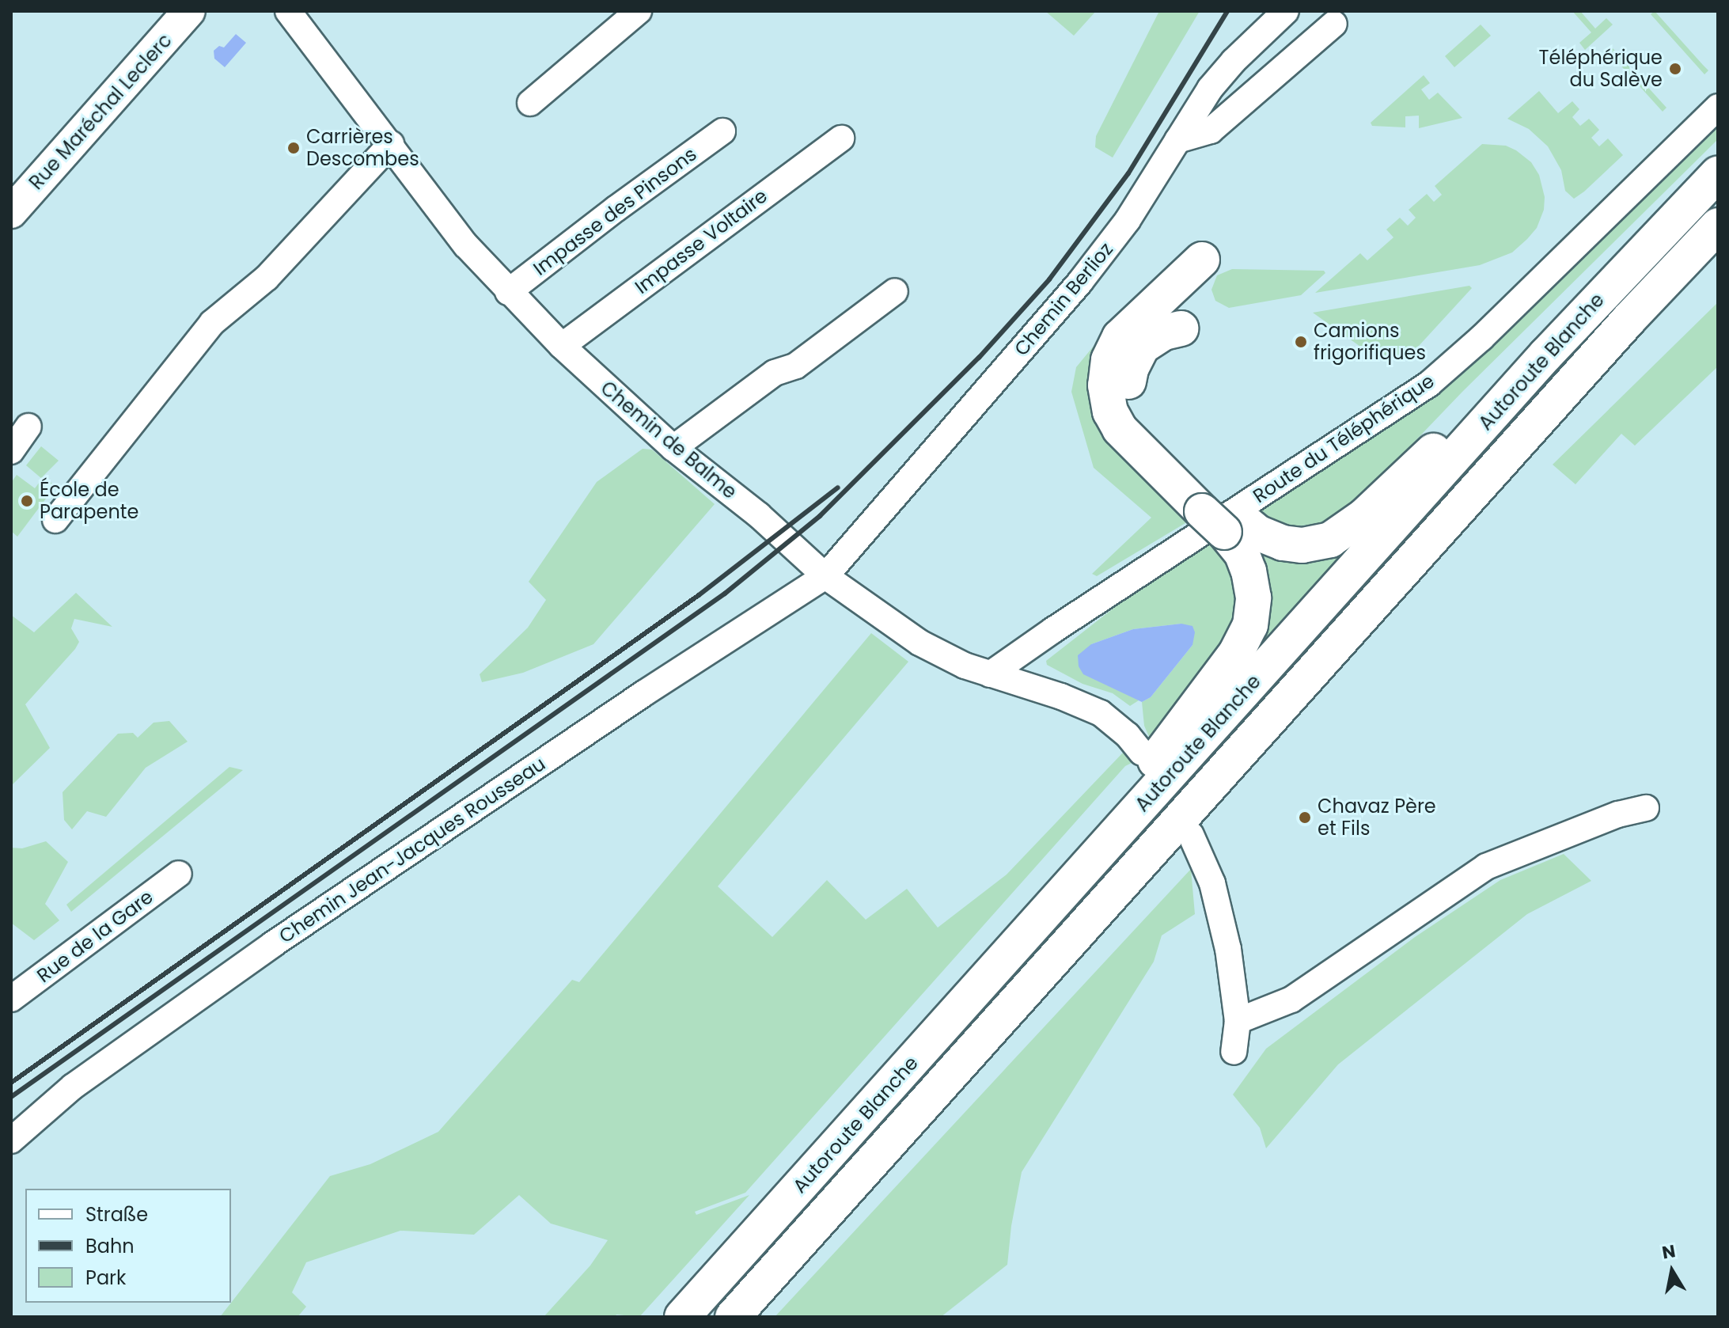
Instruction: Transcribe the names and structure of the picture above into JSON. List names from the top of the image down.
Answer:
{
  "streets": {
    "highway": ["Autoroute Blanche"],
    "main road": ["Rue Maréchal Leclerc"],
    "street": [
      "Impasse des Pinsons",
      "Impasse Voltaire",
      "Chemin Berlioz",
      "Route du Téléphérique",
      "Chemin de Balme",
      "Chemin Jean-Jacques Rousseau",
      "Rue de la Gare"
    ]
  },
  "crossings": [
    ["Impasse des Pinsons", "Chemin de Balme"],
    ["Impasse Voltaire", "Chemin de Balme"],
    ["Chemin Berlioz", "Chemin de Balme"],
    ["Chemin Berlioz", "Chemin Jean-Jacques Rousseau"],
    ["Route du Téléphérique", "Chemin de Balme"],
    ["Chemin de Balme", "Chemin Jean-Jacques Rousseau"]
  ],
  "places": [
    "Téléphérique du Salève",
    "Carrières Descombes",
    "Camions frigorifiques",
    "École de Parapente",
    "Chavaz Père et Fils"
  ],
  "legend": ["Straße", "Bahn", "Park"],
  "north": "top"
}
